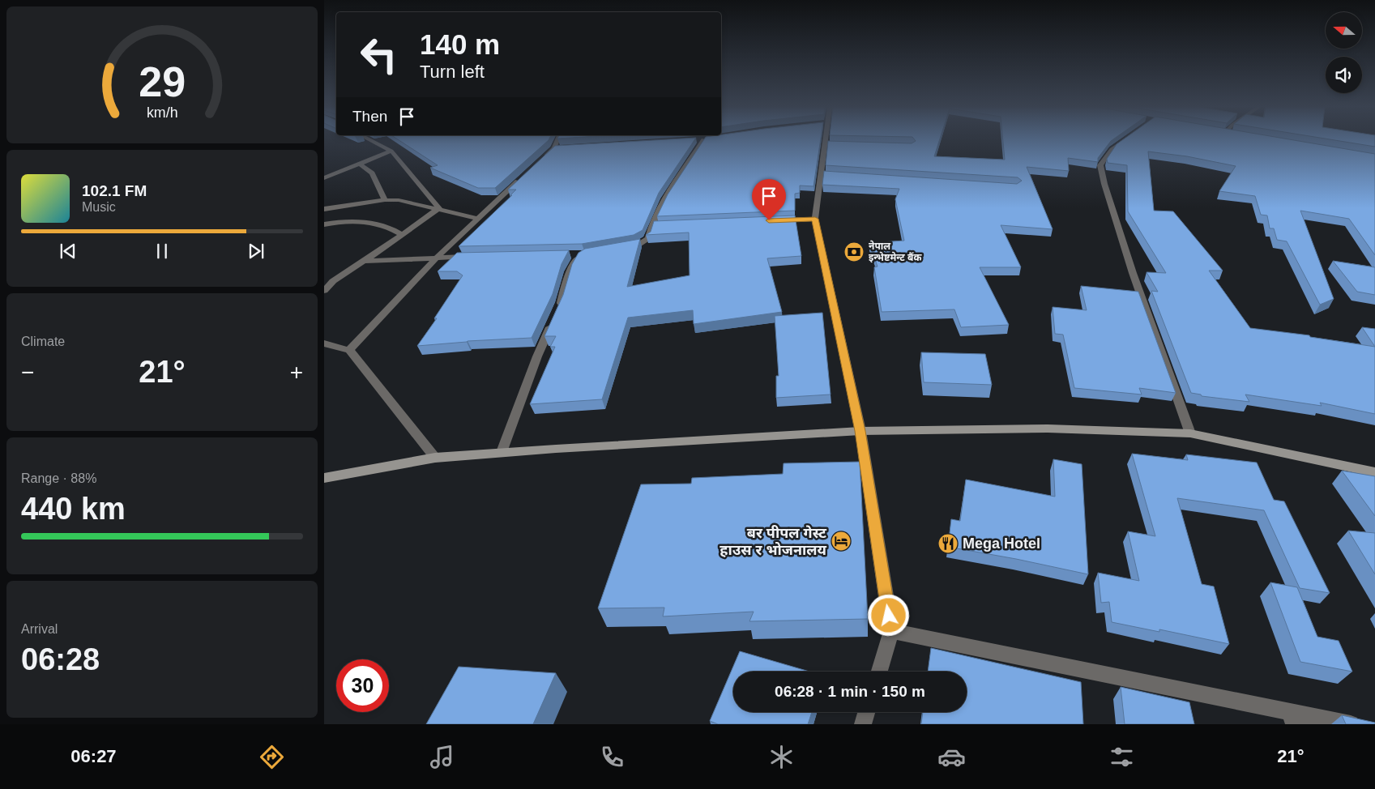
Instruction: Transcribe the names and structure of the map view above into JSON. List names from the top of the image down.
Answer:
{
  "places": {
    "bank": ["नेपाल इन्भेष्टमेन्ट बैंक"],
    "hotel": ["बर पीपल गेस्ट हाउस र भोजनालय"],
    "restaurant": ["Mega Hotel"]
  },
  "north": "left",
  "page": {
    "turn": ["140 m", "Turn left"],
    "then": "Then",
    "song": ["102.1 FM", "Music"],
    "tile": [
      "Climate",
      ["Range · 88%", "440 km"],
      ["Arrival", "06:28"]
    ],
    "heat": ["−", "21°", "+"],
    "limit": "30",
    "trip": "06:28 · 1 min · 150 m",
    "tabs": ["06:27", "21°"],
    "gauge": ["29", "km/h"]
  }
}
